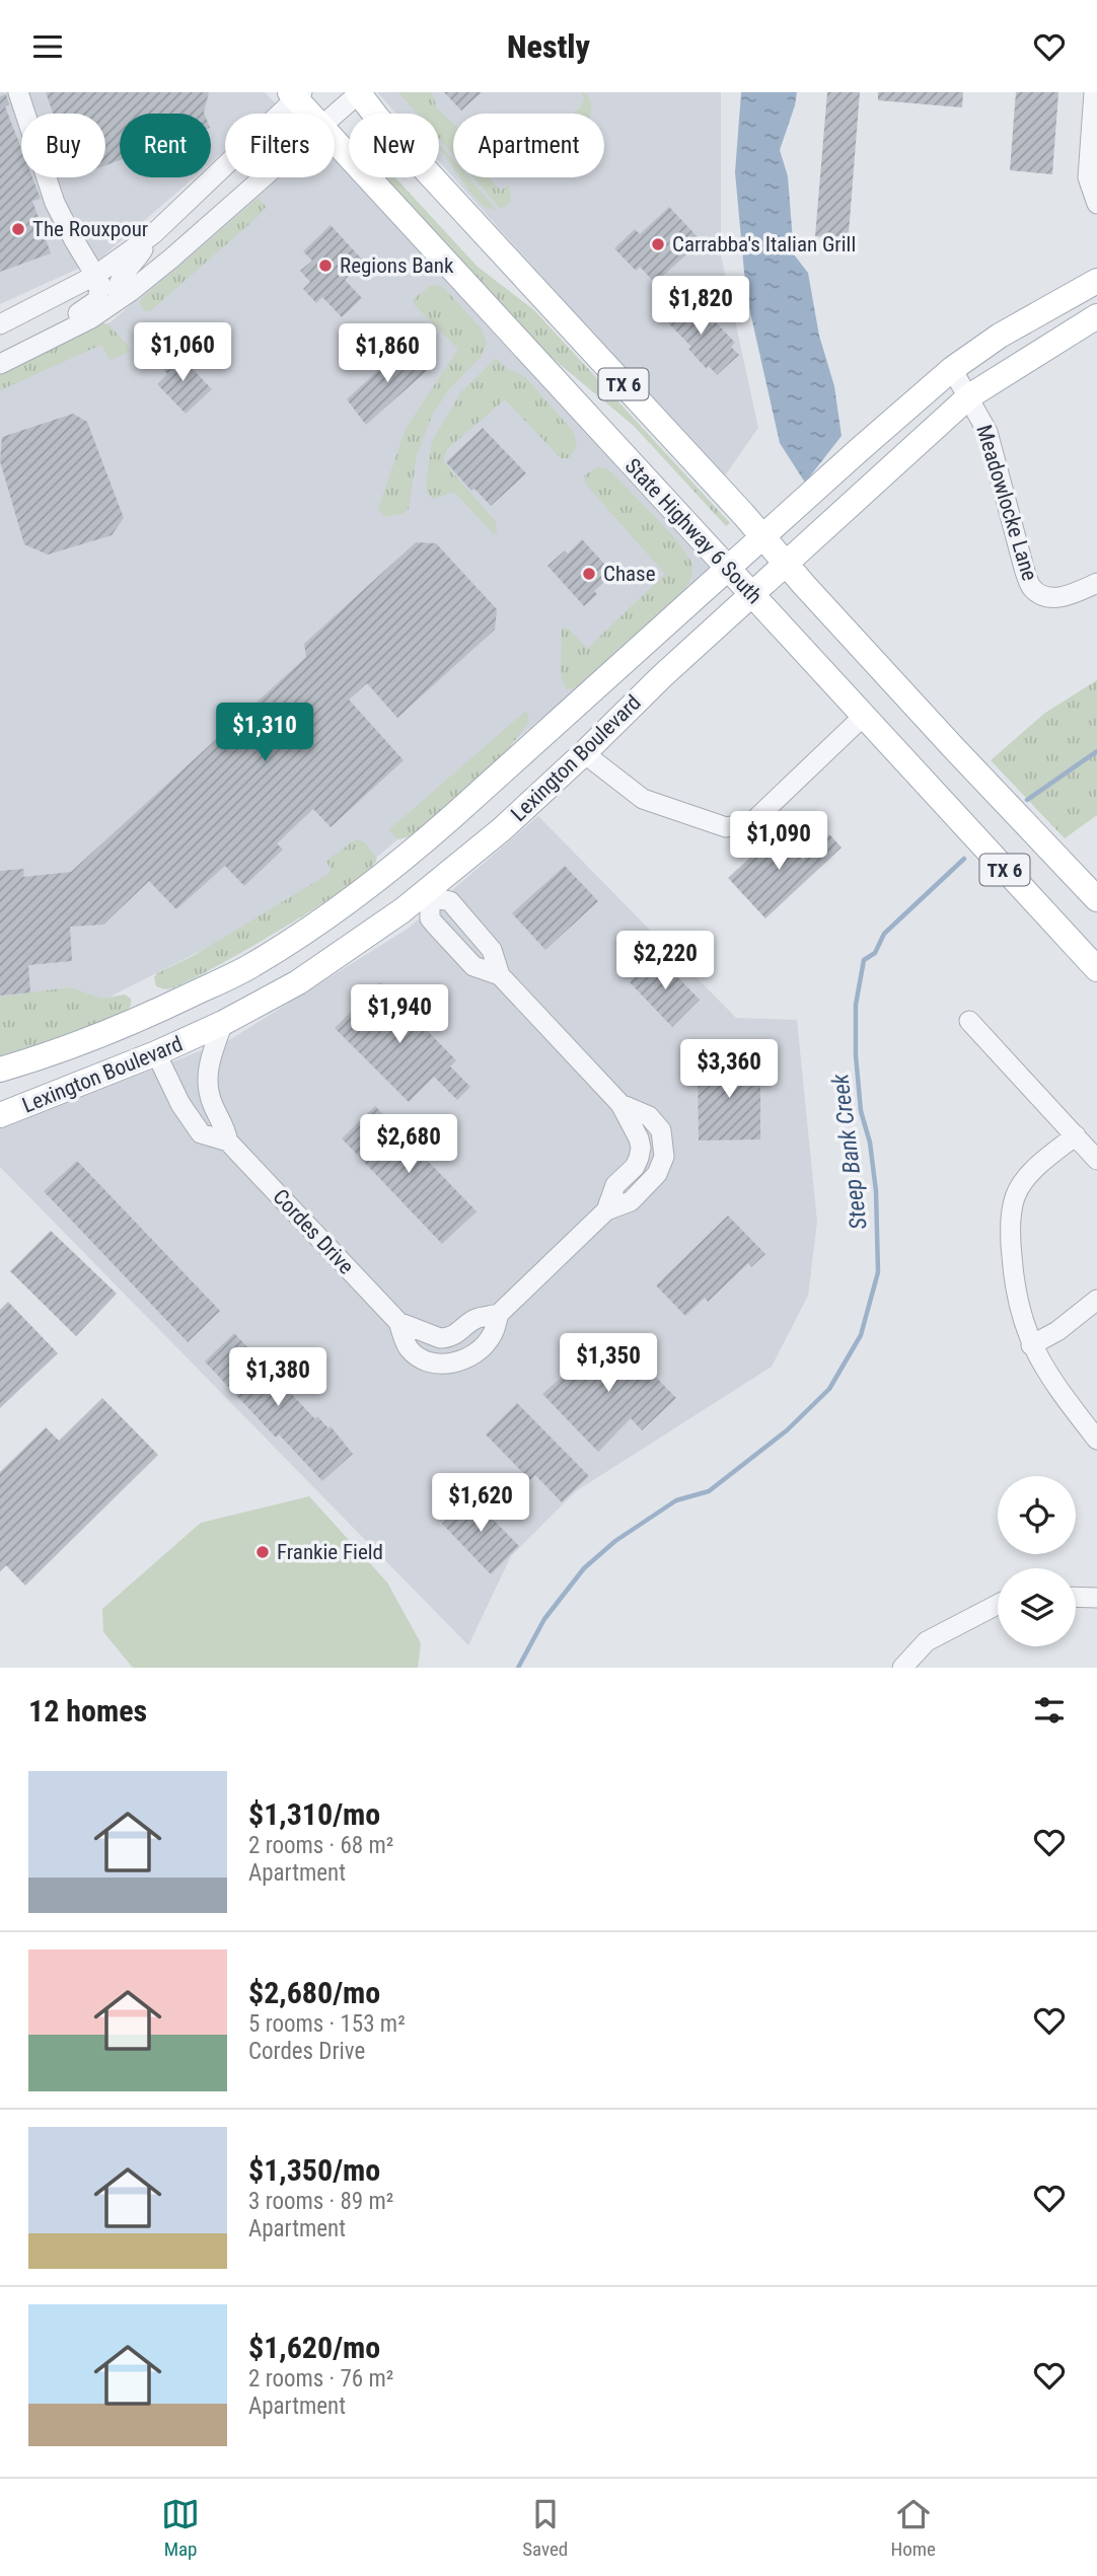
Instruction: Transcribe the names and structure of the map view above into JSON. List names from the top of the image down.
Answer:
{
  "streets": {
    "main road": ["TX 6", "State Highway 6 South", "Lexington Boulevard"],
    "street": ["Meadowlocke Lane", "Cordes Drive"]
  },
  "crossings": [
    ["TX 6", "Lexington Boulevard"],
    ["Meadowlocke Lane", "Lexington Boulevard"],
    ["State Highway 6 South", "Lexington Boulevard"],
    ["Lexington Boulevard", "Cordes Drive"]
  ],
  "water": ["Steep Bank Creek"],
  "places": [
    "The Rouxpour",
    "Carrabba's Italian Grill",
    "Regions Bank",
    "Chase",
    "Frankie Field"
  ],
  "page": {
    "header": "Nestly",
    "chip": [
      "Buy",
      "Rent",
      "Filters",
      "New",
      "Apartment"
    ],
    "price": [
      "$1,820",
      "$1,060",
      "$1,860",
      "$1,310",
      "$1,090",
      "$2,220",
      "$1,940",
      "$3,360",
      "$2,680",
      "$1,350",
      "$1,380",
      "$1,620"
    ],
    "heading": "12 homes",
    "list": [
      {
        "name": "$1,310/mo",
        "note": "2 rooms · 68 m² · Apartment"
      },
      {
        "name": "$2,680/mo",
        "note": "5 rooms · 153 m² · Cordes Drive"
      },
      {
        "name": "$1,350/mo",
        "note": "3 rooms · 89 m² · Apartment"
      },
      {
        "name": "$1,620/mo",
        "note": "2 rooms · 76 m² · Apartment"
      }
    ],
    "tabs": ["Map", "Saved", "Home"]
  }
}
